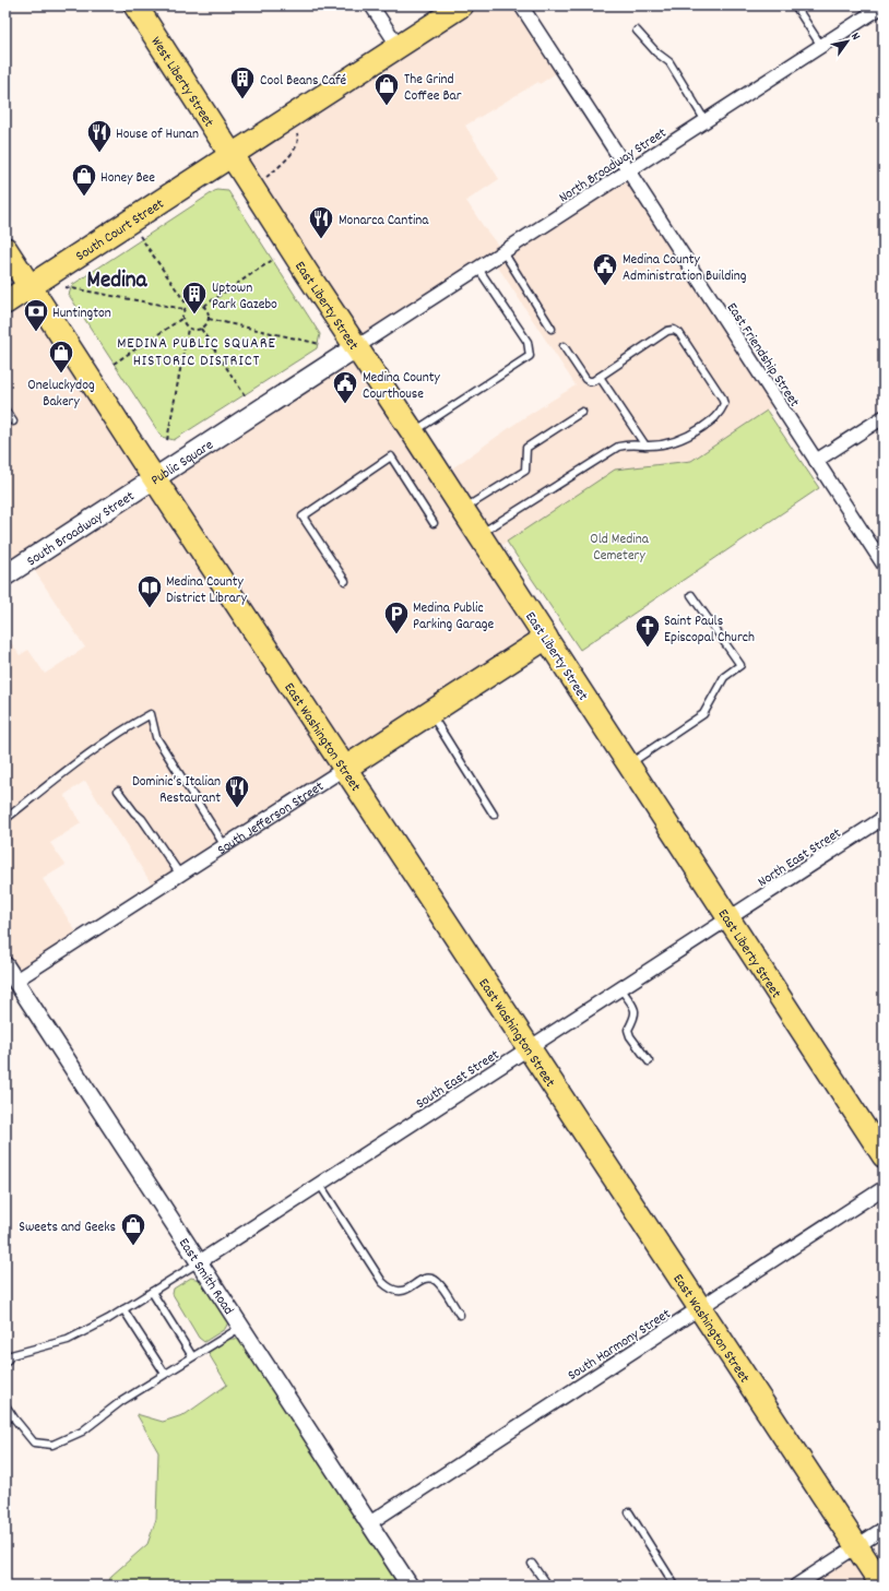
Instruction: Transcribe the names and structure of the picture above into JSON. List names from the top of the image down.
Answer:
{
  "streets": {
    "highway": [
      "West Liberty Street",
      "South Court Street",
      "East Liberty Street",
      "Public Square",
      "East Washington Street",
      "South Jefferson Street"
    ],
    "main road": ["South Broadway Street"],
    "street": [
      "North Broadway Street",
      "East Friendship Street",
      "North East Street",
      "South East Street",
      "East Smith Road",
      "South Harmony Street"
    ]
  },
  "crossings": [
    ["West Liberty Street", "South Court Street"],
    ["West Liberty Street", "East Liberty Street"],
    ["North Broadway Street", "East Liberty Street"],
    ["North Broadway Street", "East Friendship Street"],
    ["North Broadway Street", "Public Square"],
    ["South Court Street", "East Liberty Street"],
    ["South Court Street", "Public Square"],
    ["East Liberty Street", "Public Square"],
    ["East Liberty Street", "South Jefferson Street"],
    ["East Liberty Street", "North East Street"],
    ["East Liberty Street", "South East Street"],
    ["Public Square", "South Broadway Street"],
    ["Public Square", "East Washington Street"],
    ["South Broadway Street", "East Washington Street"],
    ["East Washington Street", "South Jefferson Street"],
    ["East Washington Street", "South East Street"],
    ["East Washington Street", "South Harmony Street"],
    ["South Jefferson Street", "East Smith Road"],
    ["North East Street", "South East Street"],
    ["South East Street", "East Smith Road"],
    ["East Smith Road", "South Harmony Street"]
  ],
  "districts": ["Medina", "MEDINA PUBLIC SQUARE HISTORIC DISTRICT"],
  "parks": ["Old Medina Cemetery"],
  "places": {
    "building": ["Cool Beans Café", "Uptown Park Gazebo"],
    "shop": [
      "The Grind Coffee Bar",
      "Honey Bee",
      "Oneluckydog Bakery",
      "Sweets and Geeks"
    ],
    "restaurant": ["House of Hunan", "Monarca Cantina", "Dominic’s Italian Restaurant"],
    "public building": ["Medina County Administration Building", "Medina County Courthouse"],
    "bank": ["Huntington"],
    "library": ["Medina County District Library"],
    "parking": ["Medina Public Parking Garage"],
    "church": ["Saint Pauls Episcopal Church"]
  },
  "north": "top right"
}
